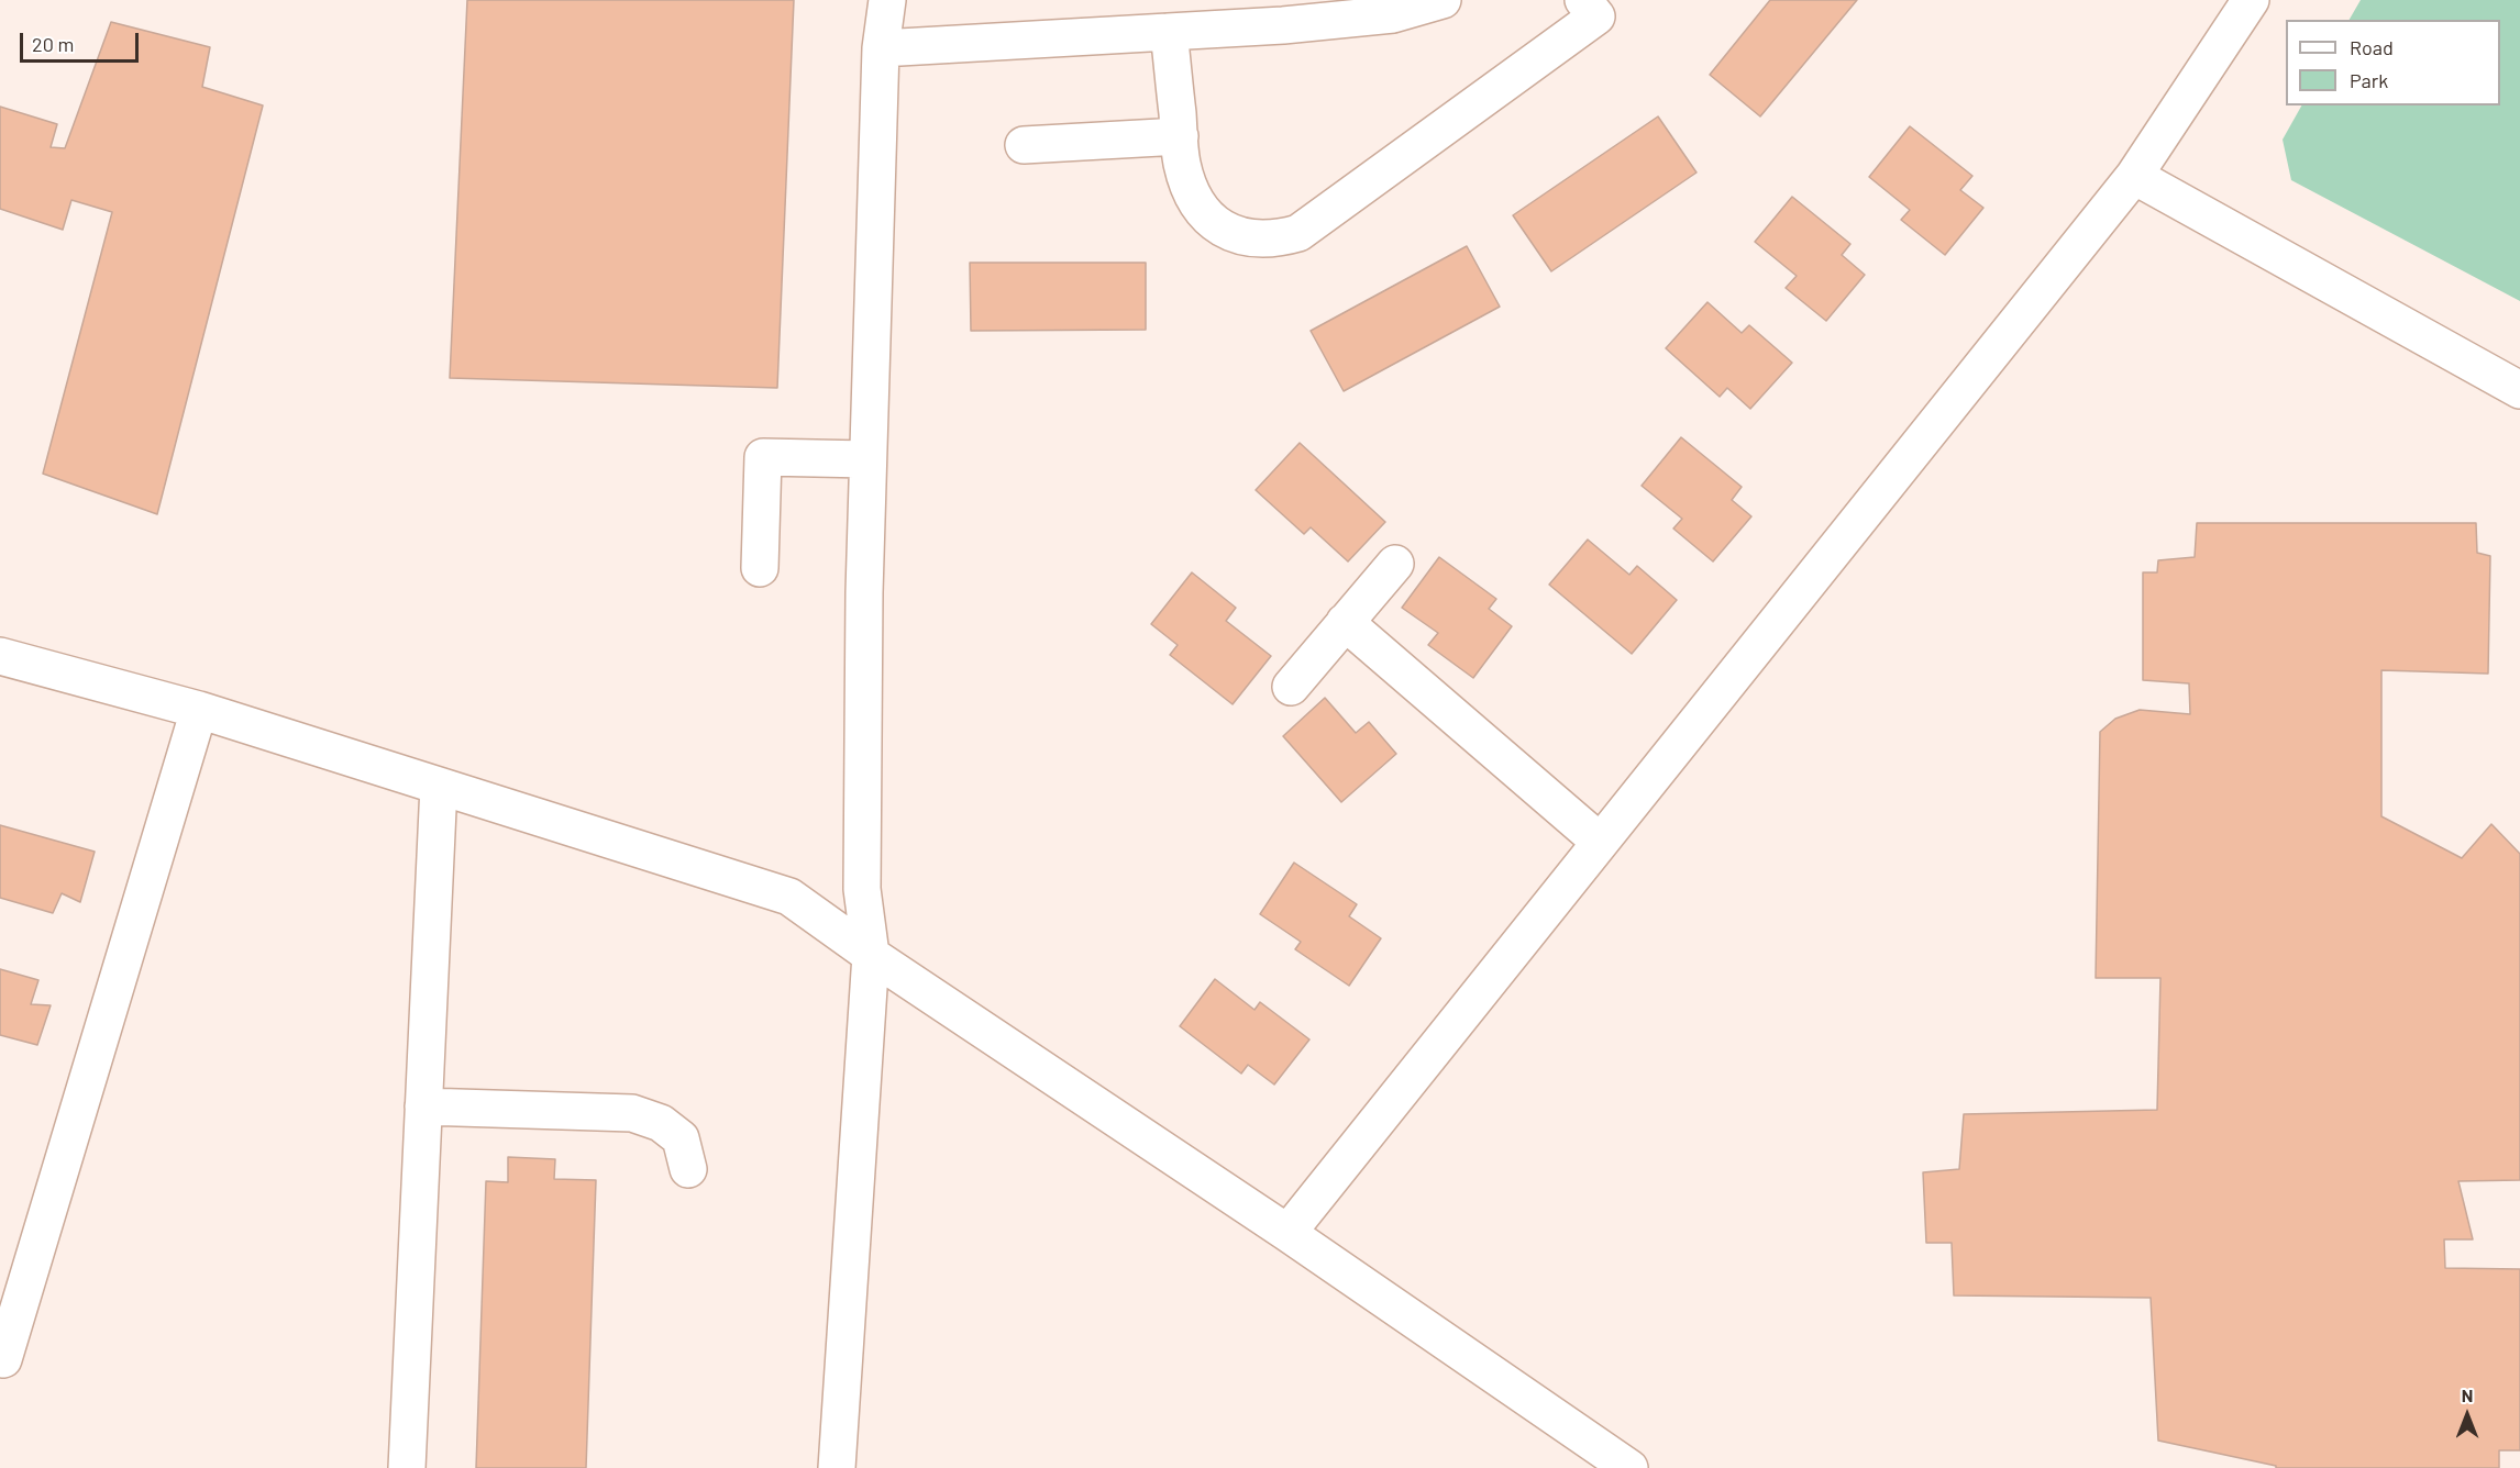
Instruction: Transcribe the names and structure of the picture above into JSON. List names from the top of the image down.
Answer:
{
  "legend": ["Road", "Park"],
  "scale_bar": "20 m",
  "north": "top"
}
